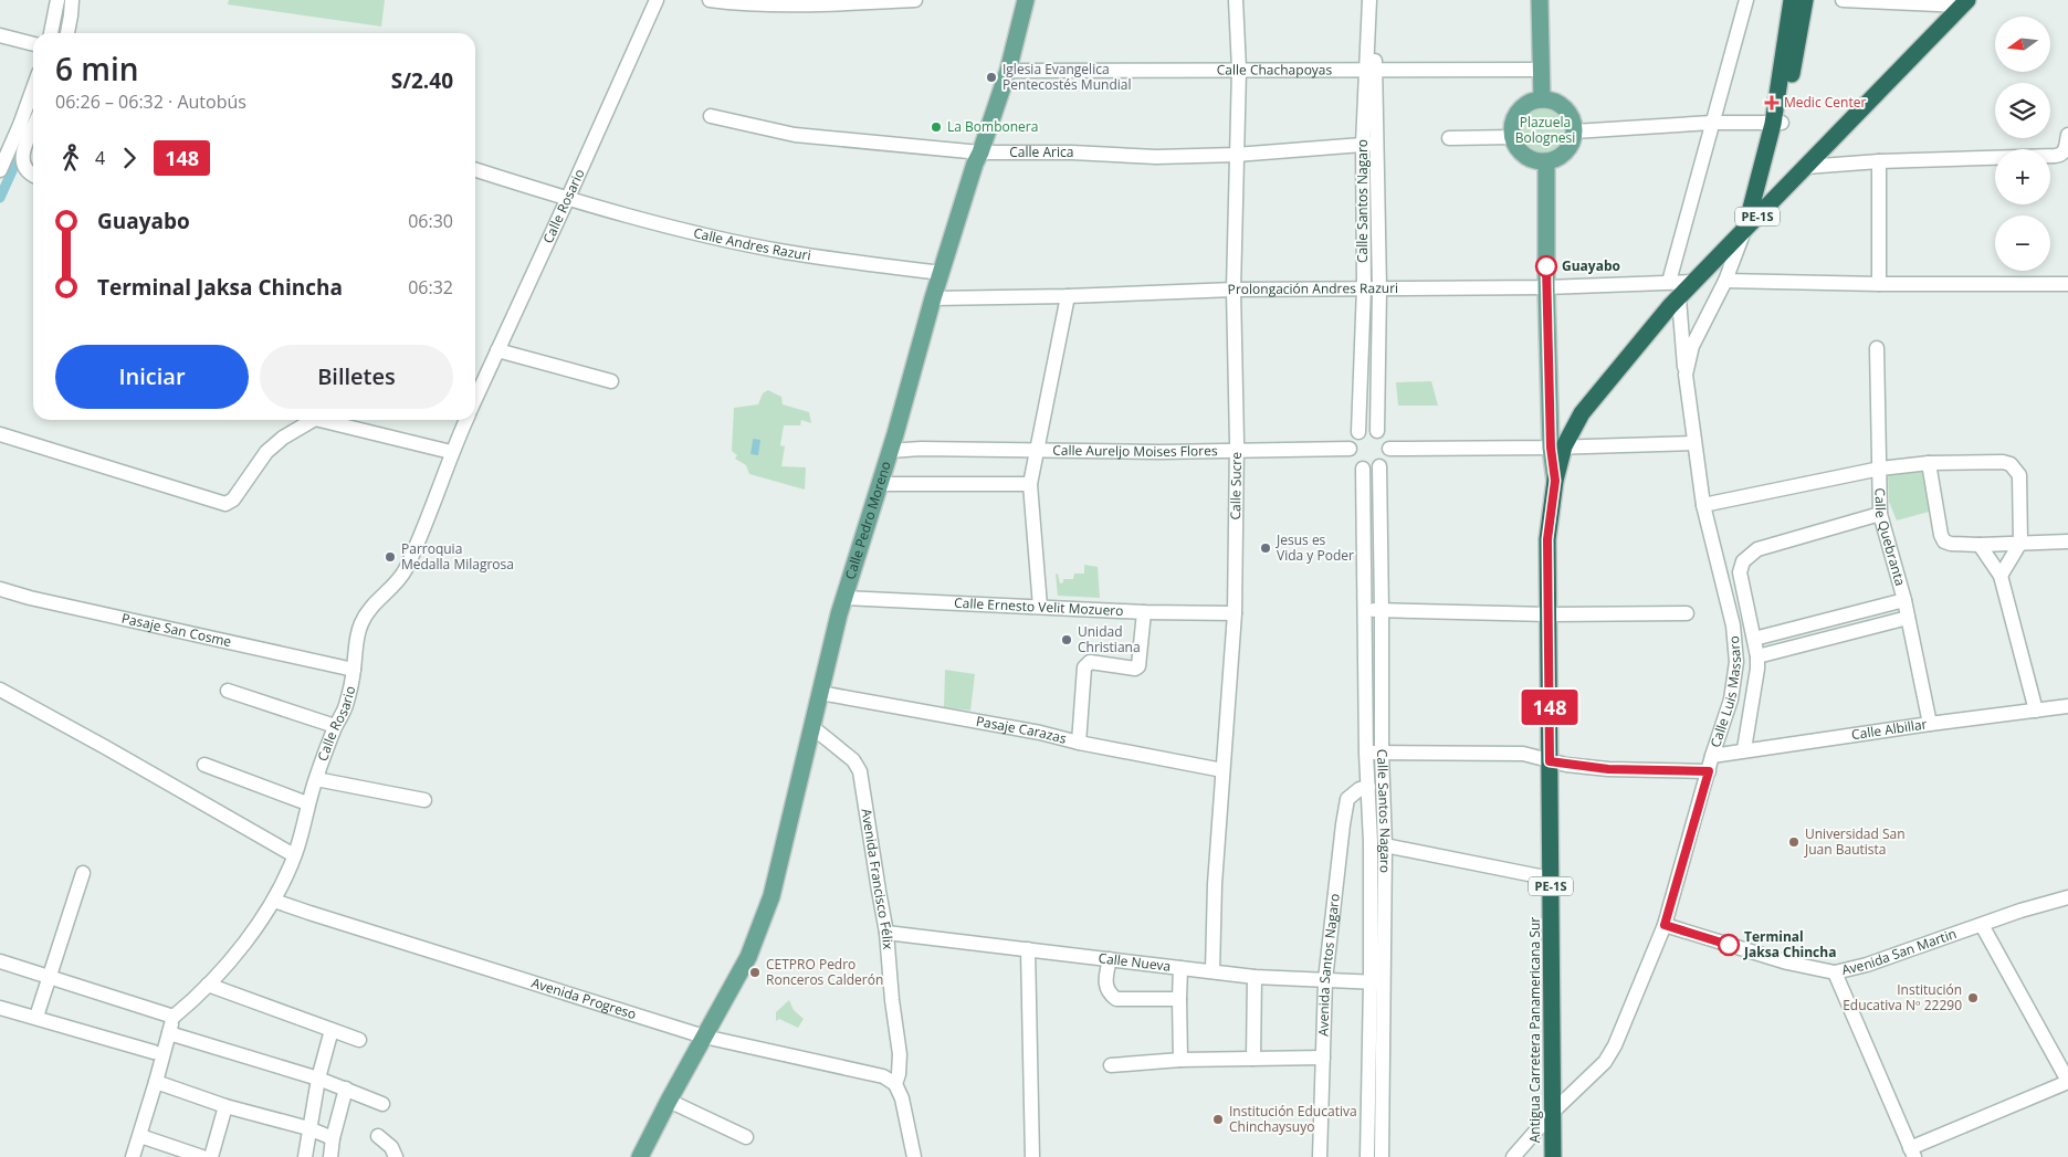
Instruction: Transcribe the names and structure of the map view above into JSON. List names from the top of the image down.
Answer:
{
  "streets": {
    "highway": ["PE-1S", "Antigua Carretera Panamericana Sur"],
    "main road": ["Calle Pedro Moreno"],
    "street": [
      "Calle Chachapoyas",
      "Calle Arica",
      "Calle Santos Nagaro",
      "Calle Rosario",
      "Calle Andres Razuri",
      "Prolongación Andres Razuri",
      "Calle Aureljo Moises Flores",
      "Calle Sucre",
      "Calle Quebranta",
      "Calle Ernesto Velit Mozuero",
      "Pasaje San Cosme",
      "Calle Luis Massaro",
      "Calle Albillar",
      "Pasaje Carazas",
      "Avenida Francisco Félix",
      "Avenida San Martin",
      "Calle Nueva",
      "Avenida Santos Nagaro",
      "Avenida Progreso"
    ]
  },
  "crossings": [
    ["Calle Chachapoyas", "Calle Santos Nagaro"],
    ["Calle Chachapoyas", "Calle Sucre"],
    ["Calle Chachapoyas", "Calle Pedro Moreno"],
    ["Calle Arica", "Calle Santos Nagaro"],
    ["Calle Arica", "Calle Sucre"],
    ["Calle Arica", "Calle Pedro Moreno"],
    ["Calle Santos Nagaro", "Prolongación Andres Razuri"],
    ["Calle Santos Nagaro", "Calle Aureljo Moises Flores"],
    ["Calle Santos Nagaro", "Calle Nueva"],
    ["Calle Santos Nagaro", "Avenida Santos Nagaro"],
    ["Calle Rosario", "Calle Andres Razuri"],
    ["Calle Rosario", "Pasaje San Cosme"],
    ["Calle Rosario", "Avenida Progreso"],
    ["Calle Andres Razuri", "Calle Pedro Moreno"],
    ["Prolongación Andres Razuri", "Calle Sucre"],
    ["Prolongación Andres Razuri", "Calle Pedro Moreno"],
    ["Prolongación Andres Razuri", "Antigua Carretera Panamericana Sur"],
    ["Calle Aureljo Moises Flores", "Calle Sucre"],
    ["Calle Aureljo Moises Flores", "Calle Pedro Moreno"],
    ["Calle Sucre", "Calle Ernesto Velit Mozuero"],
    ["Calle Sucre", "Pasaje Carazas"],
    ["Calle Sucre", "Calle Nueva"],
    ["Calle Pedro Moreno", "Calle Ernesto Velit Mozuero"],
    ["Calle Pedro Moreno", "Pasaje Carazas"],
    ["Calle Pedro Moreno", "Avenida Francisco Félix"],
    ["Calle Pedro Moreno", "Avenida Progreso"],
    ["Calle Quebranta", "Calle Albillar"],
    ["Calle Luis Massaro", "Calle Albillar"],
    ["Calle Luis Massaro", "Avenida San Martin"],
    ["Calle Luis Massaro", "Antigua Carretera Panamericana Sur"],
    ["Avenida Francisco Félix", "Calle Nueva"],
    ["Avenida Francisco Félix", "Avenida Progreso"],
    ["Calle Nueva", "Avenida Santos Nagaro"]
  ],
  "parks": ["Plazuela Bolognesi"],
  "places": {
    "other": [
      "Iglesia Evangelica Pentecostés Mundial",
      "La Bombonera",
      "Guayabo",
      "Jesus es Vida y Poder",
      "Parroquia Medalla Milagrosa",
      "Unidad Christiana",
      "Universidad San Juan Bautista",
      "Terminal Jaksa Chincha",
      "CETPRO Pedro Ronceros Calderón",
      "Institución Educativa Nº 22290",
      "Institución Educativa Chinchaysuyo"
    ],
    "health": ["Medic Center"]
  },
  "lines": ["bus line 148"],
  "north": "left",
  "page": {
    "on_map": "148",
    "map_buttons": ["+", "−"],
    "heading": ["6 min", "06:26 – 06:32 · Autobús", "S/2.40"],
    "legs": ["4", "148"],
    "list": [
      {
        "name": "Guayabo",
        "value": "06:30"
      },
      {
        "name": "Terminal Jaksa Chincha",
        "value": "06:32"
      }
    ],
    "buttons": ["Iniciar", "Billetes"]
  }
}
